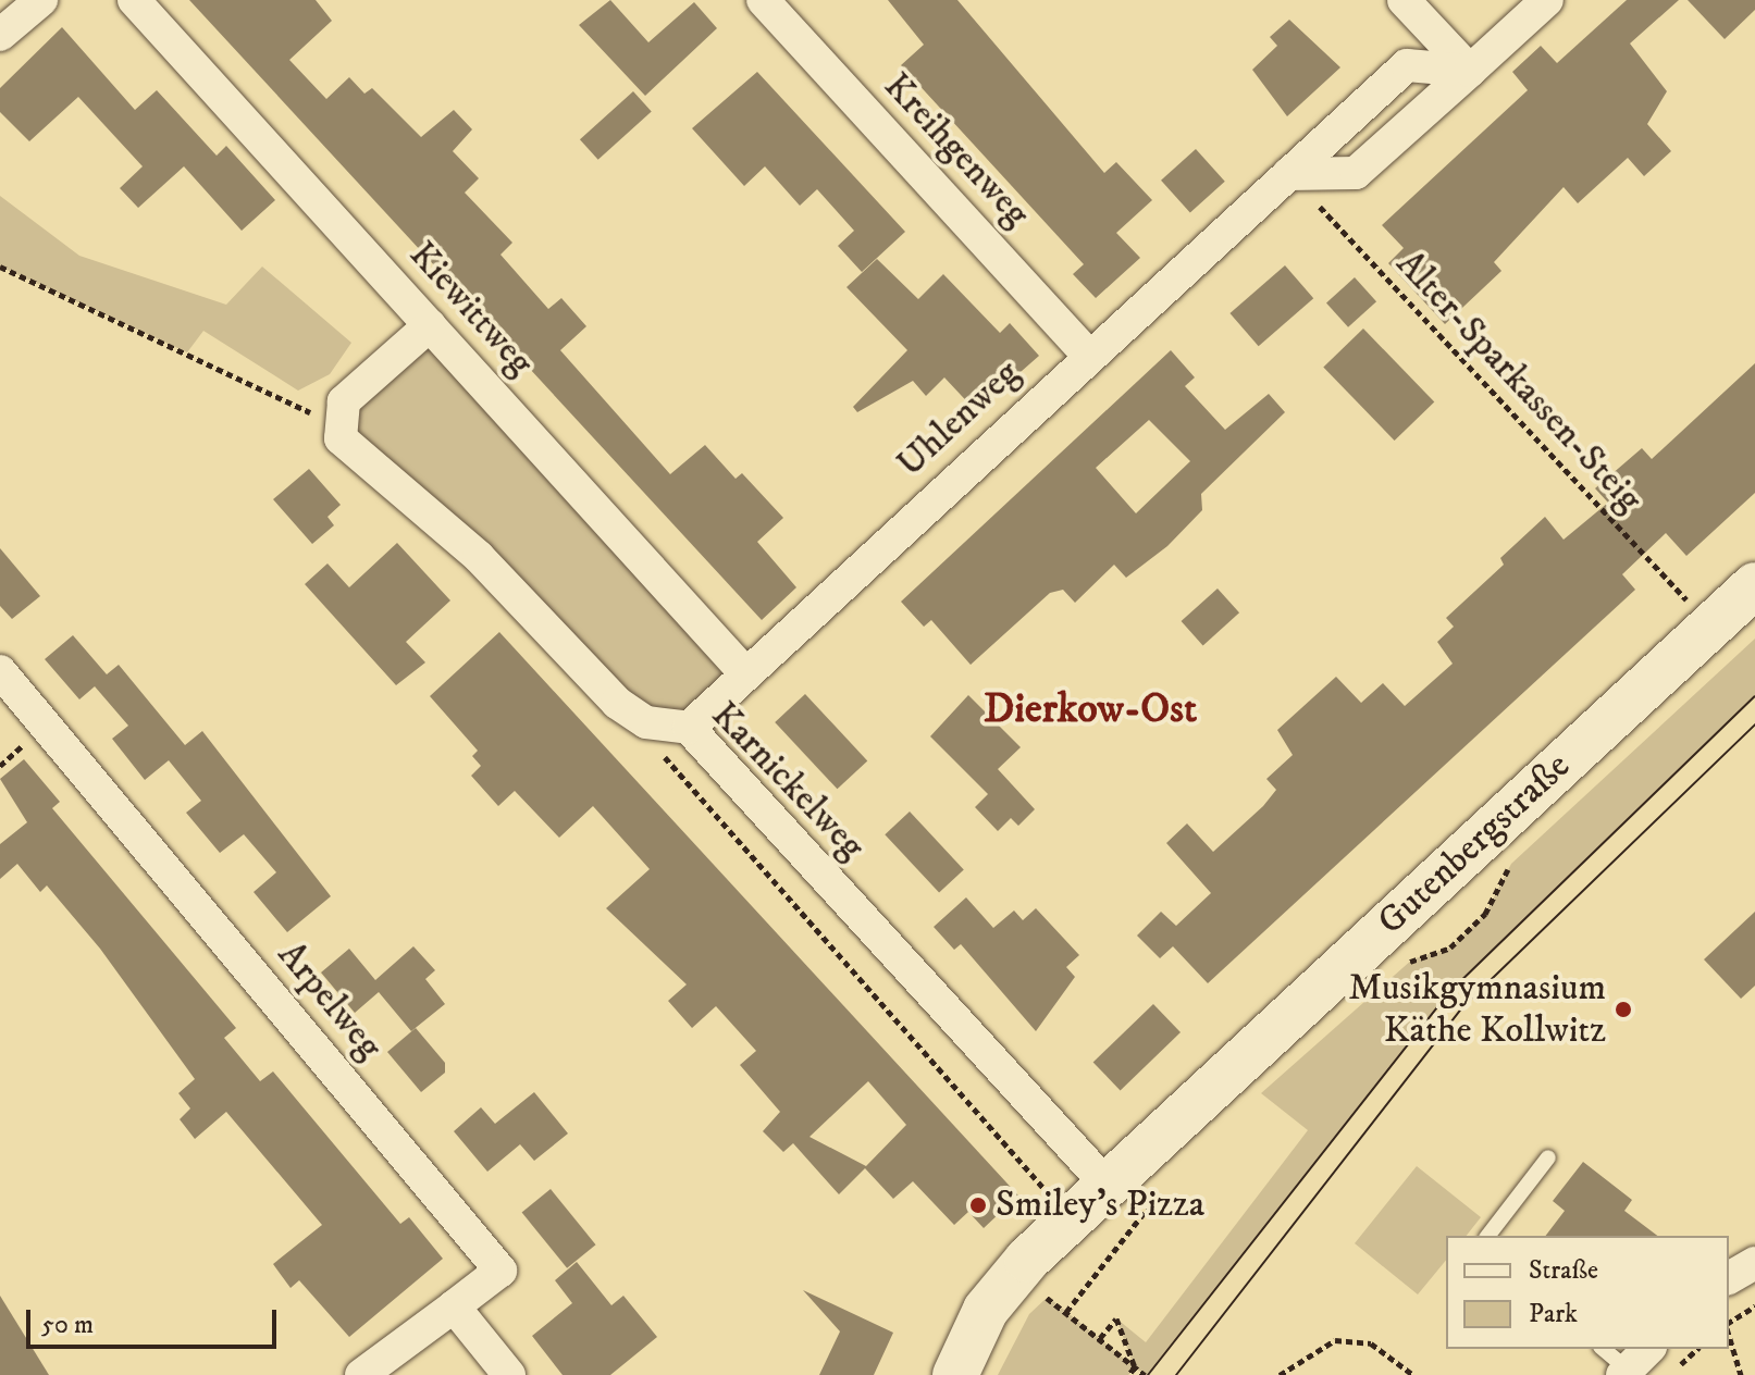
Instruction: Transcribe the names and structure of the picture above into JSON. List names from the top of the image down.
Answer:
{
  "streets": {
    "street": [
      "Kreihgenweg",
      "Kiewittweg",
      "Uhlenweg",
      "Karnickelweg",
      "Gutenbergstraße",
      "Arpelweg"
    ],
    "path": ["Alter-Sparkassen-Steig"]
  },
  "crossings": [
    ["Kreihgenweg", "Uhlenweg"],
    ["Kiewittweg", "Uhlenweg"],
    ["Alter-Sparkassen-Steig", "Uhlenweg"],
    ["Alter-Sparkassen-Steig", "Gutenbergstraße"],
    ["Uhlenweg", "Karnickelweg"],
    ["Karnickelweg", "Gutenbergstraße"]
  ],
  "districts": ["Dierkow-Ost"],
  "places": ["Musikgymnasium Käthe Kollwitz", "Smiley's Pizza"],
  "legend": ["Straße", "Park"],
  "scale_bar": "50 m"
}
